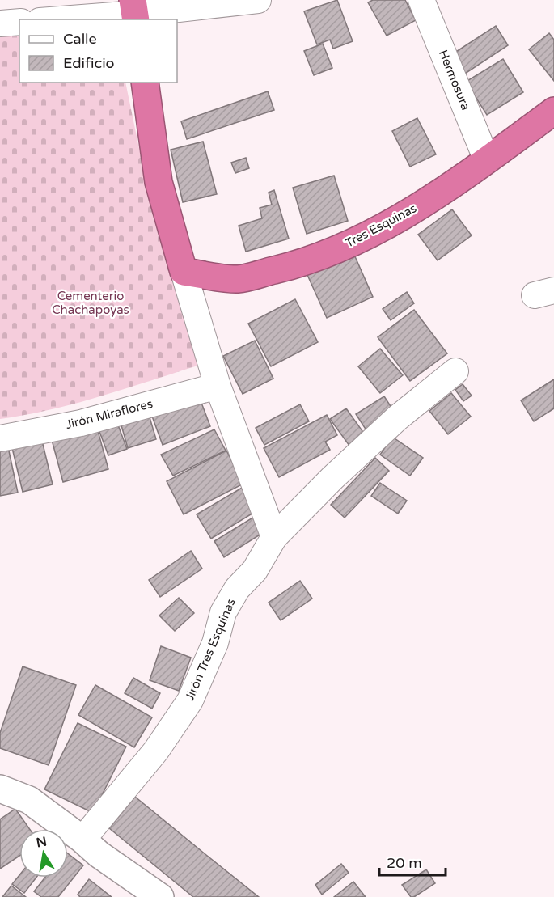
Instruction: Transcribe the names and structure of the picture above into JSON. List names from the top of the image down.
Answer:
{
  "streets": {
    "highway": ["Tres Esquinas"],
    "street": ["Hermosura", "Jirón Miraflores", "Jirón Tres Esquinas"]
  },
  "crossings": [
    ["Hermosura", "Tres Esquinas"]
  ],
  "parks": ["Cementerio Chachapoyas"],
  "legend": ["Calle", "Edificio"],
  "scale_bar": "20 m",
  "north": "top"
}
